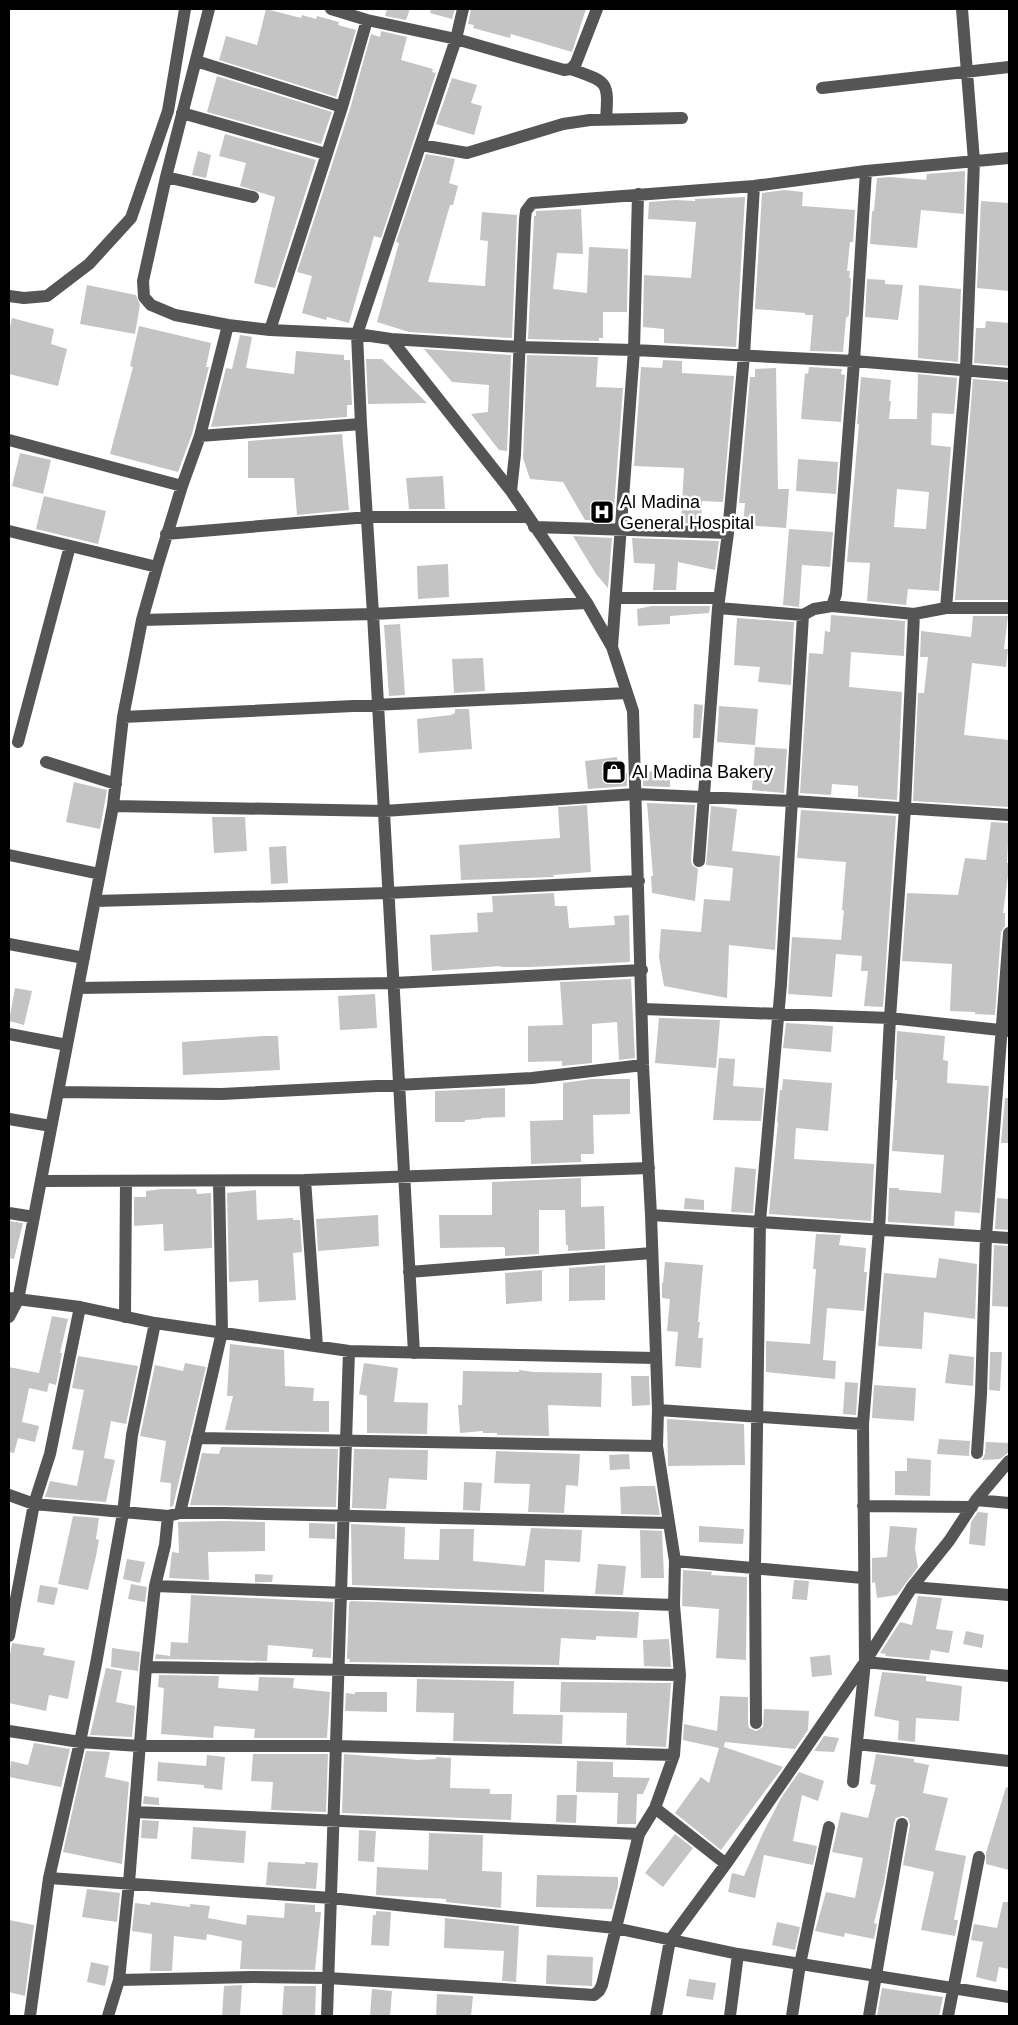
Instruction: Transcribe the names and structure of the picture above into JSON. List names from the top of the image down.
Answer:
{
  "places": {
    "hospital": ["Al Madina General Hospital"],
    "shop": ["Al Madina Bakery"]
  }
}
